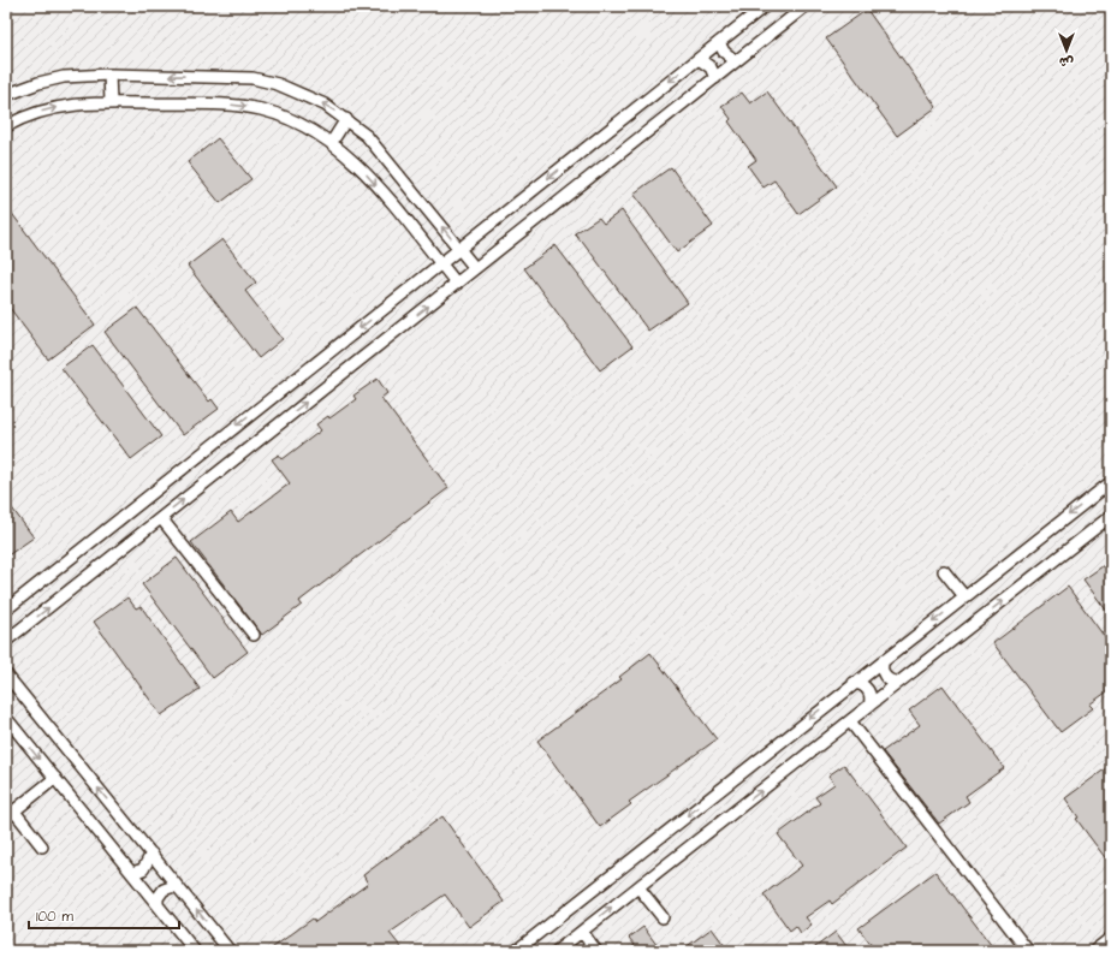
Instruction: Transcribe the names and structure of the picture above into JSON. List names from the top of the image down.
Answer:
{
  "scale_bar": "100 m",
  "north": "bottom"
}
